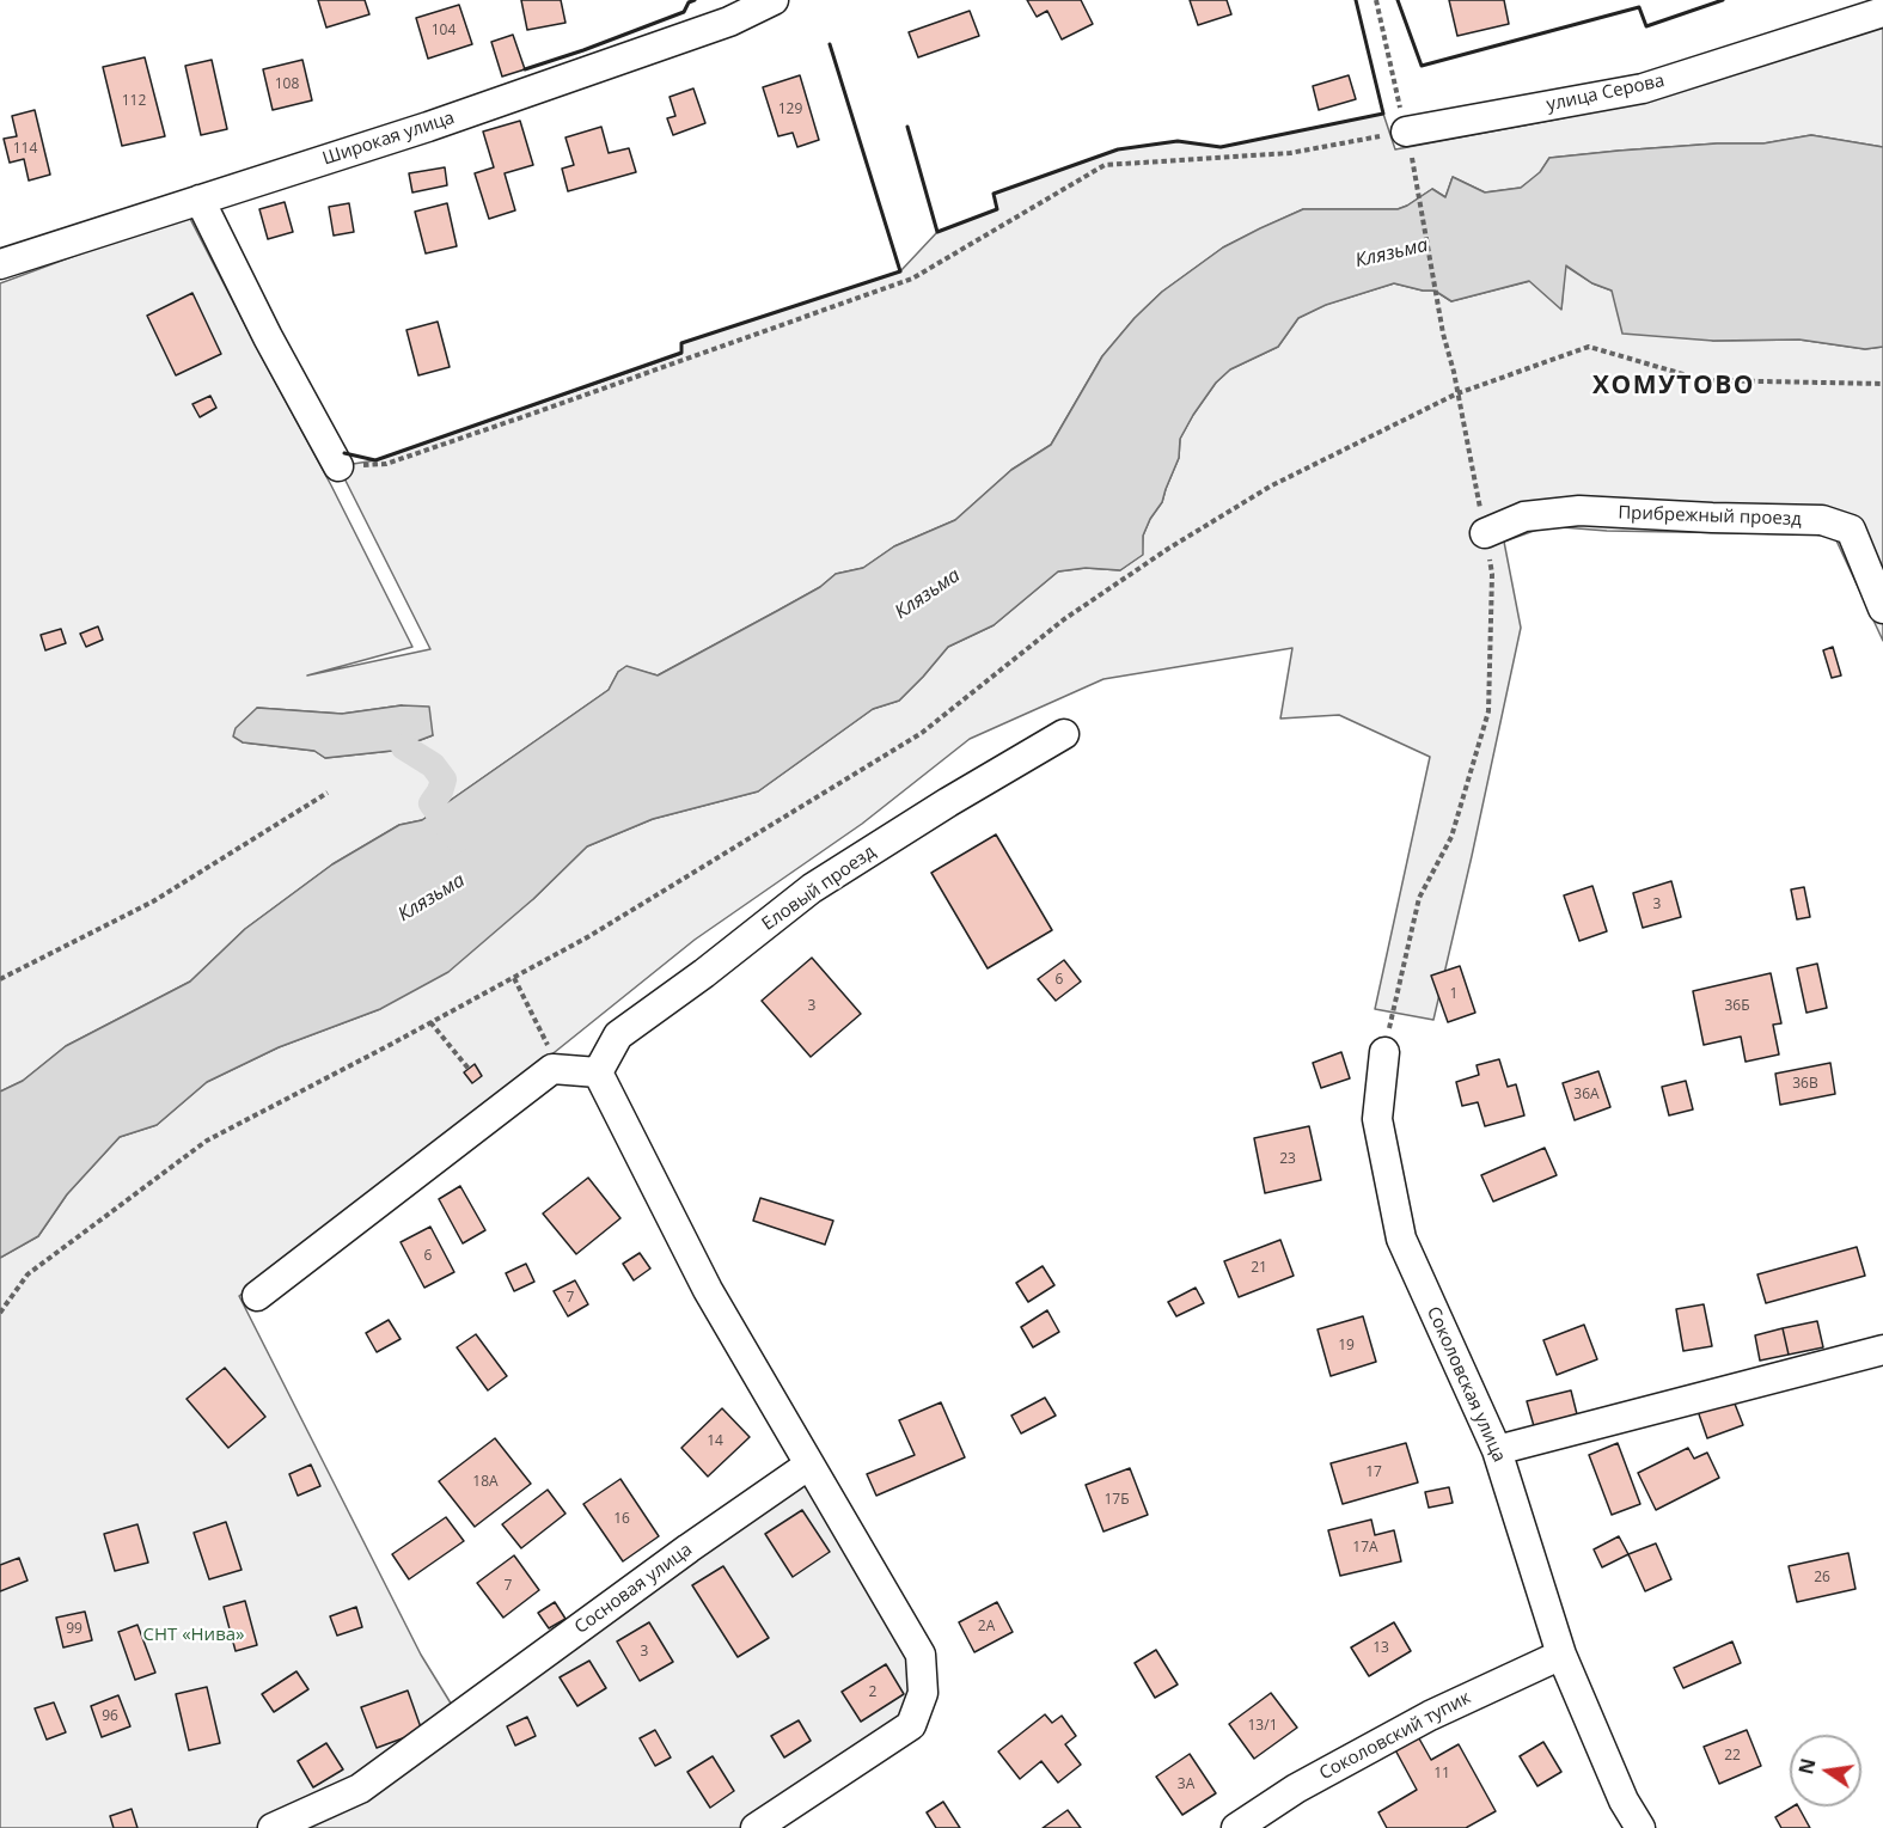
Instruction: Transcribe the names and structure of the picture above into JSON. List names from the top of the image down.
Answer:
{
  "streets": {
    "street": [
      "улица Серова",
      "Широкая улица",
      "Прибрежный проезд",
      "Еловый проезд",
      "Соколовская улица",
      "Сосновая улица",
      "Соколовский тупик"
    ]
  },
  "crossings": [
    ["Соколовская улица", "Соколовский тупик"]
  ],
  "districts": ["ХОМУТОВО"],
  "water": ["Клязьма"],
  "parks": ["СНТ «Нива»"],
  "house_numbers": [
    "104",
    "108",
    "112",
    "129",
    "114",
    "3",
    "6",
    "1",
    "3",
    "36Б",
    "36В",
    "36А",
    "23",
    "6",
    "21",
    "7",
    "19",
    "14",
    "17",
    "18А",
    "17Б",
    "16",
    "17А",
    "26",
    "7",
    "2А",
    "99",
    "13",
    "3",
    "2",
    "96",
    "13/1",
    "22",
    "11",
    "3А"
  ],
  "north": "left"
}
